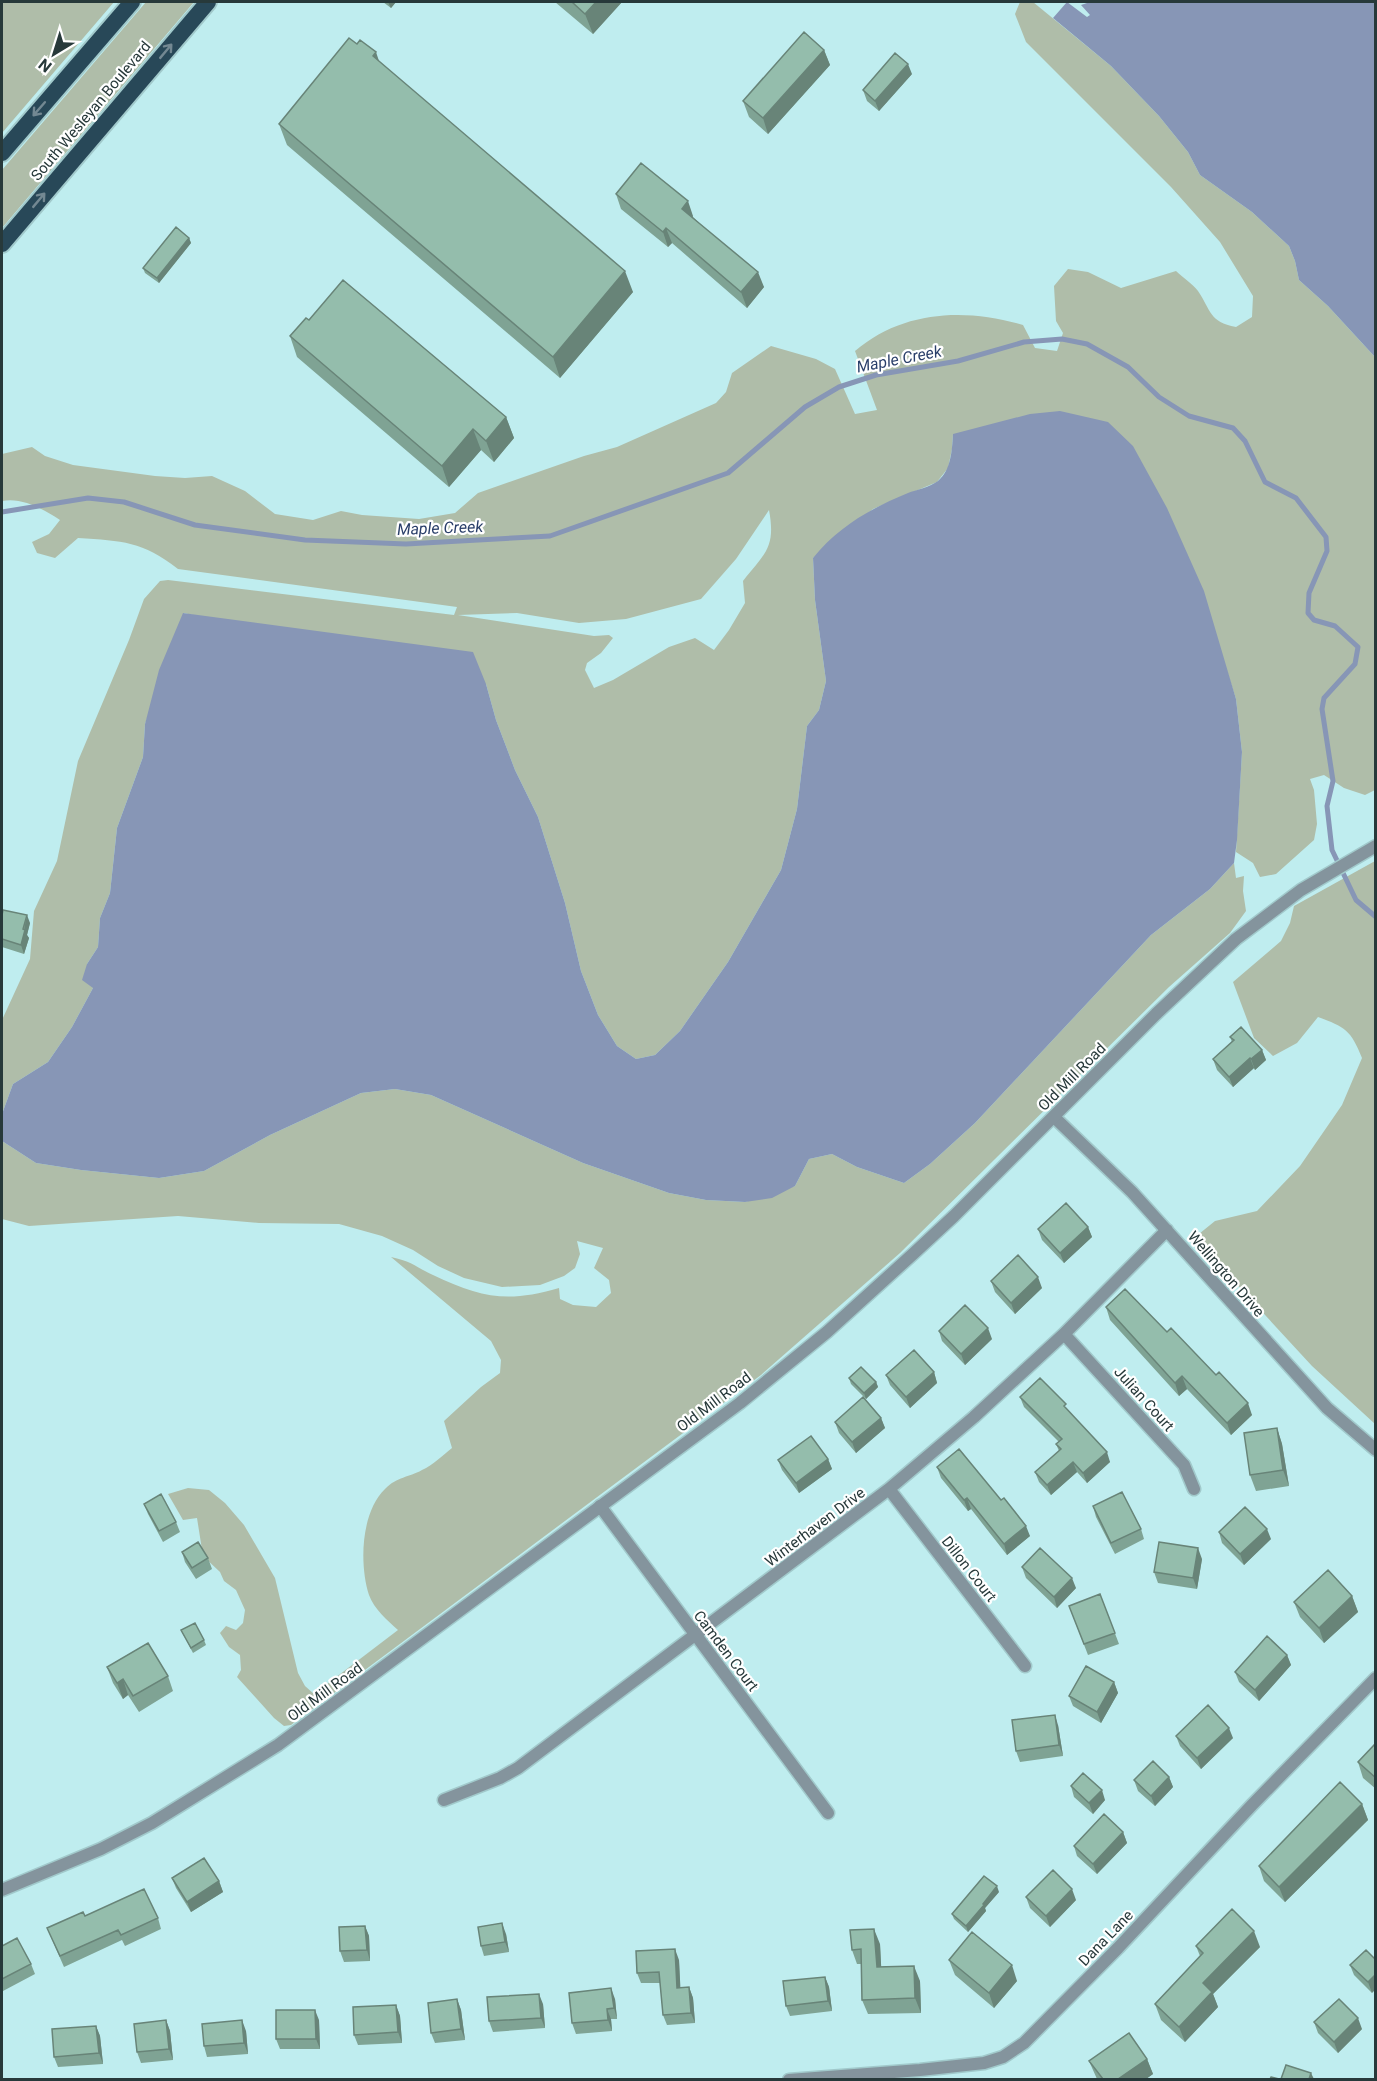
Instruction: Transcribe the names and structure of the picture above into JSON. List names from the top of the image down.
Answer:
{
  "streets": {
    "highway": ["South Wesleyan Boulevard"],
    "street": [
      "Old Mill Road",
      "Wellington Drive",
      "Julian Court",
      "Winterhaven Drive",
      "Dillon Court",
      "Camden Court",
      "Dana Lane"
    ]
  },
  "crossings": [
    ["Old Mill Road", "Wellington Drive"],
    ["Old Mill Road", "Camden Court"],
    ["Wellington Drive", "Winterhaven Drive"],
    ["Julian Court", "Winterhaven Drive"],
    ["Winterhaven Drive", "Dillon Court"],
    ["Winterhaven Drive", "Camden Court"]
  ],
  "water": ["Maple Creek"],
  "north": "bottom left"
}
